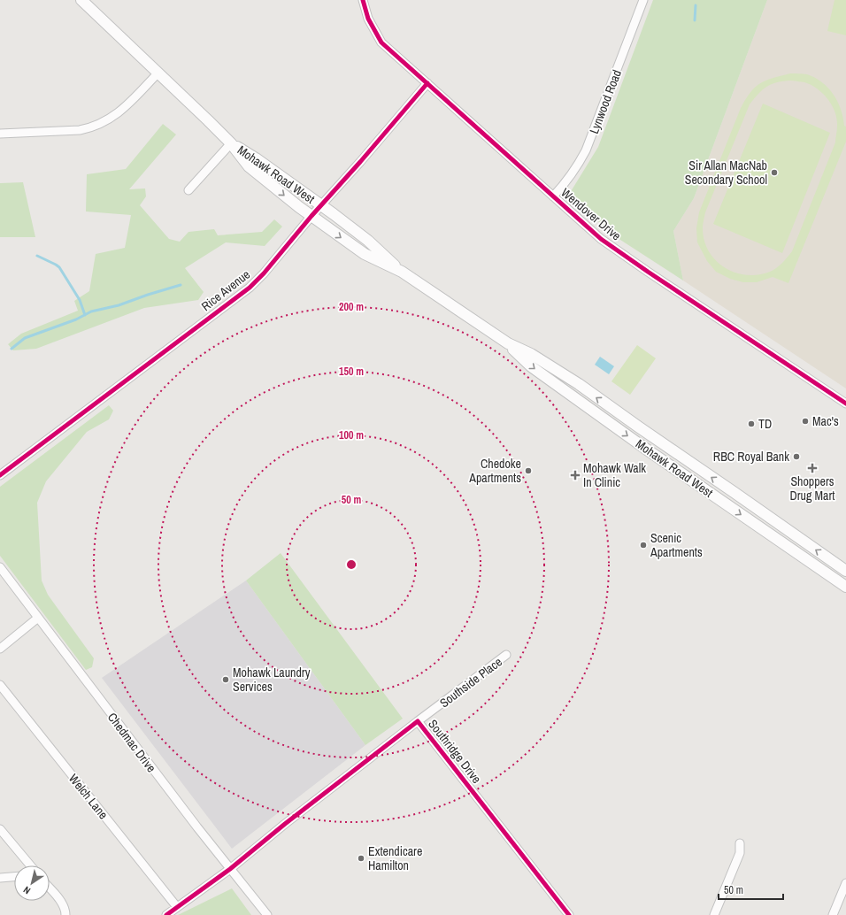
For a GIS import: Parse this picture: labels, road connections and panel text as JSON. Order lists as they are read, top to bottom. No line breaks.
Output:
{"streets":{"main road":["Mohawk Road West"],"street":["Lynwood Road","Wendover Drive","Rice Avenue","Southside Place","Chedmac Drive","Southridge Drive","Welch Lane"]},"crossings":[["Lynwood Road","Wendover Drive"],["Mohawk Road West","Rice Avenue"],["Wendover Drive","Rice Avenue"],["Southside Place","Southridge Drive"],["Chedmac Drive","Southridge Drive"],["Southridge Drive","Welch Lane"]],"places":{"other":["Sir Allan MacNab Secondary School","Mac's","TD","RBC Royal Bank","Chedoke Apartments","Scenic Apartments","Mohawk Laundry Services","Extendicare Hamilton"],"health":["Shoppers Drug Mart","Mohawk Walk In Clinic"]},"scale_bar":"50 m","north":"bottom left","rings":["200 m","150 m","100 m","50 m"]}
